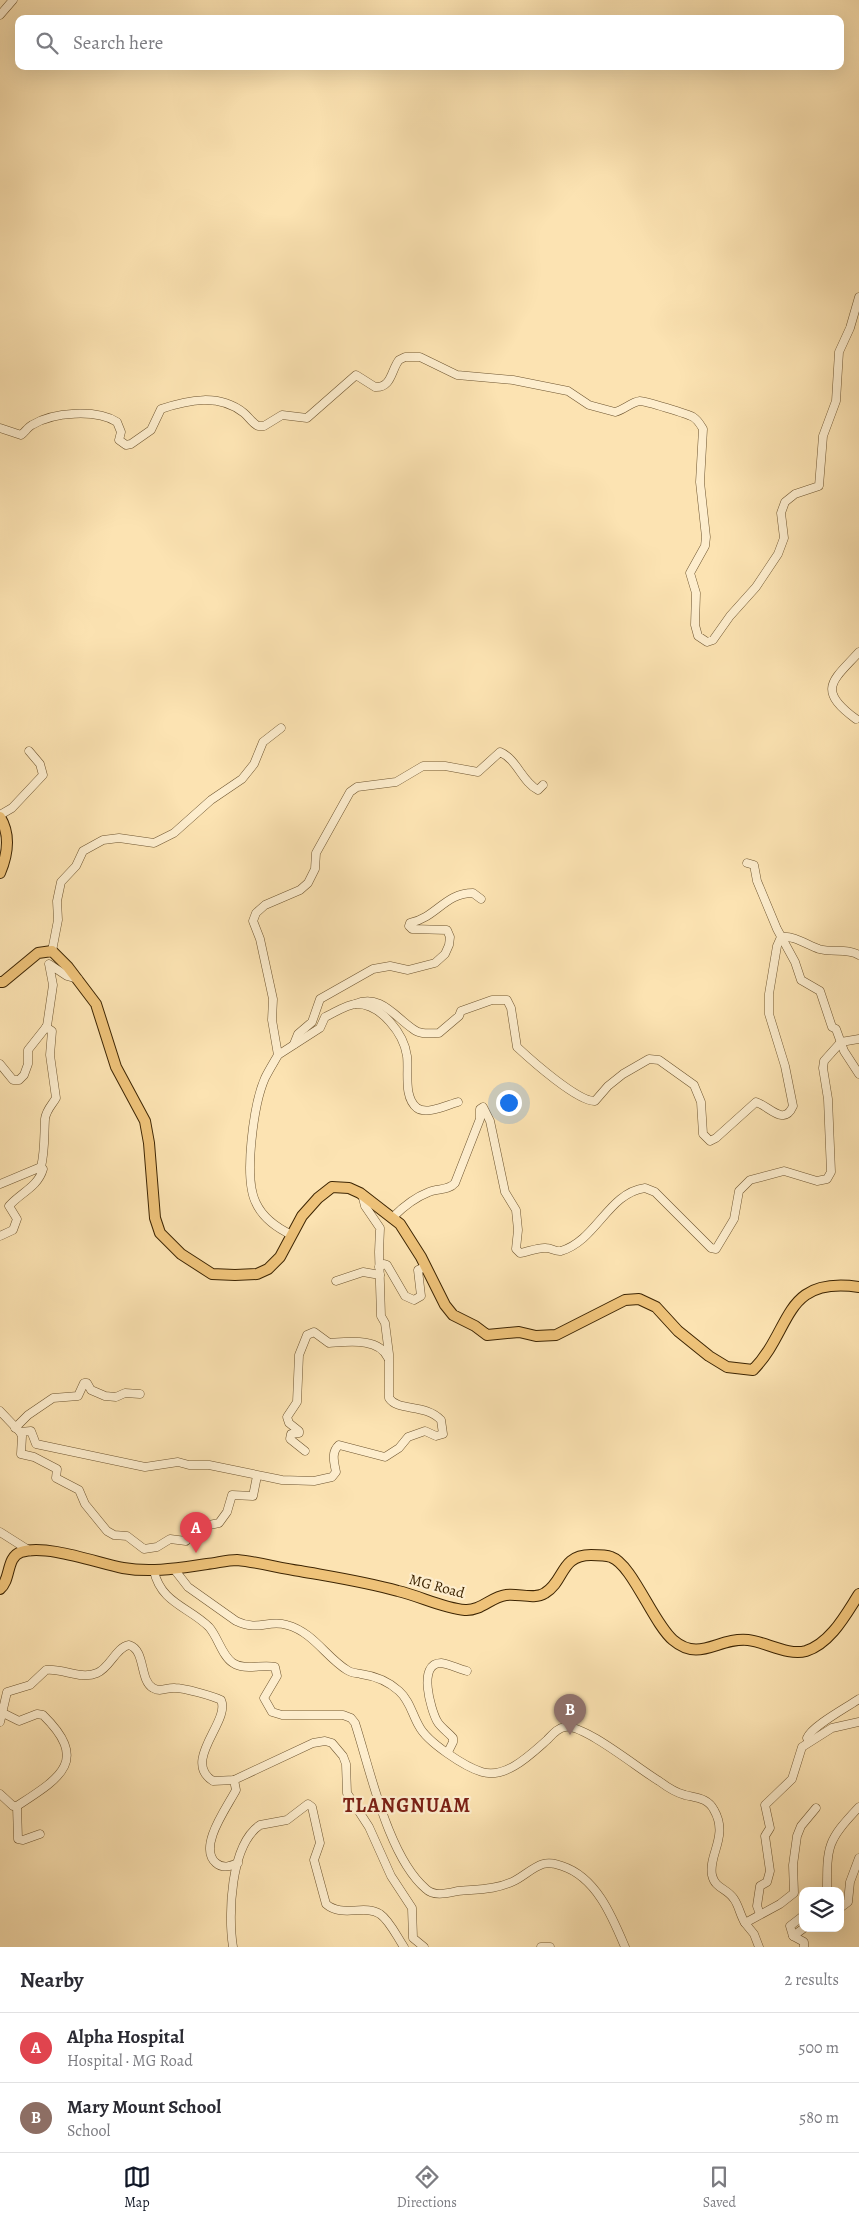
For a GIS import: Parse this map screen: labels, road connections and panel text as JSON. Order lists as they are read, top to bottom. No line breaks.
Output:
{"streets":{"main road":["MG Road"]},"districts":["TLANGNUAM"],"page":{"search":"Search here","pins":["A","B"],"heading":["Nearby","2 results"],"list":[{"mark":"A","name":"Alpha Hospital","note":"Hospital · MG Road","value":"500 m"},{"mark":"B","name":"Mary Mount School","note":"School","value":"580 m"}],"nav":["Map","Directions","Saved"]}}
